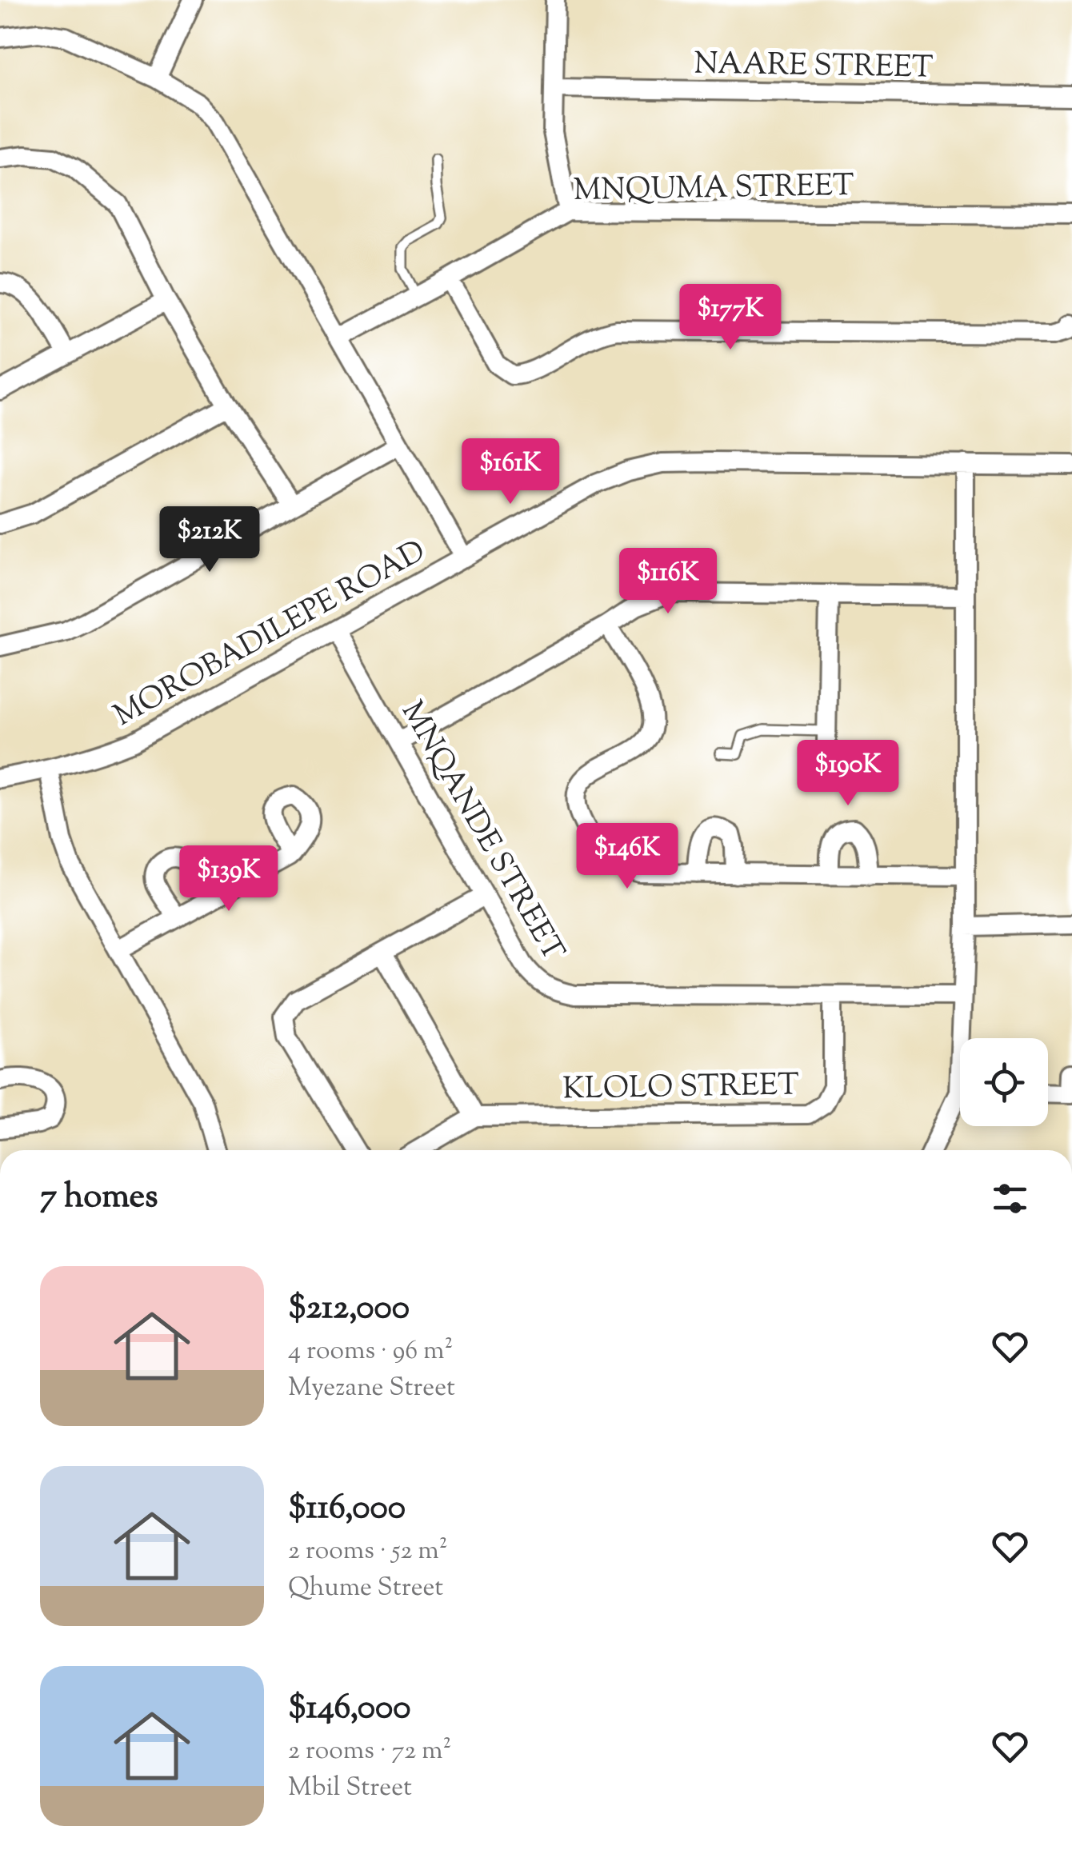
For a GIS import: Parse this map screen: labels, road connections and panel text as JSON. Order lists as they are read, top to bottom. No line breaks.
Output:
{"streets":{"street":["NAARE STREET","MNQUMA STREET","MOROBADILEPE ROAD","MNQANDE STREET","KLOLO STREET"]},"crossings":[["MOROBADILEPE ROAD","MNQANDE STREET"],["MNQANDE STREET","KLOLO STREET"]],"page":{"price":["$177K","$161K","$212K","$116K","$190K","$146K","$139K"],"heading":"7 homes","list":[{"name":"$212,000","note":"4 rooms · 96 m² · Myezane Street"},{"name":"$116,000","note":"2 rooms · 52 m² · Qhume Street"},{"name":"$146,000","note":"2 rooms · 72 m² · Mbil Street"}]}}
